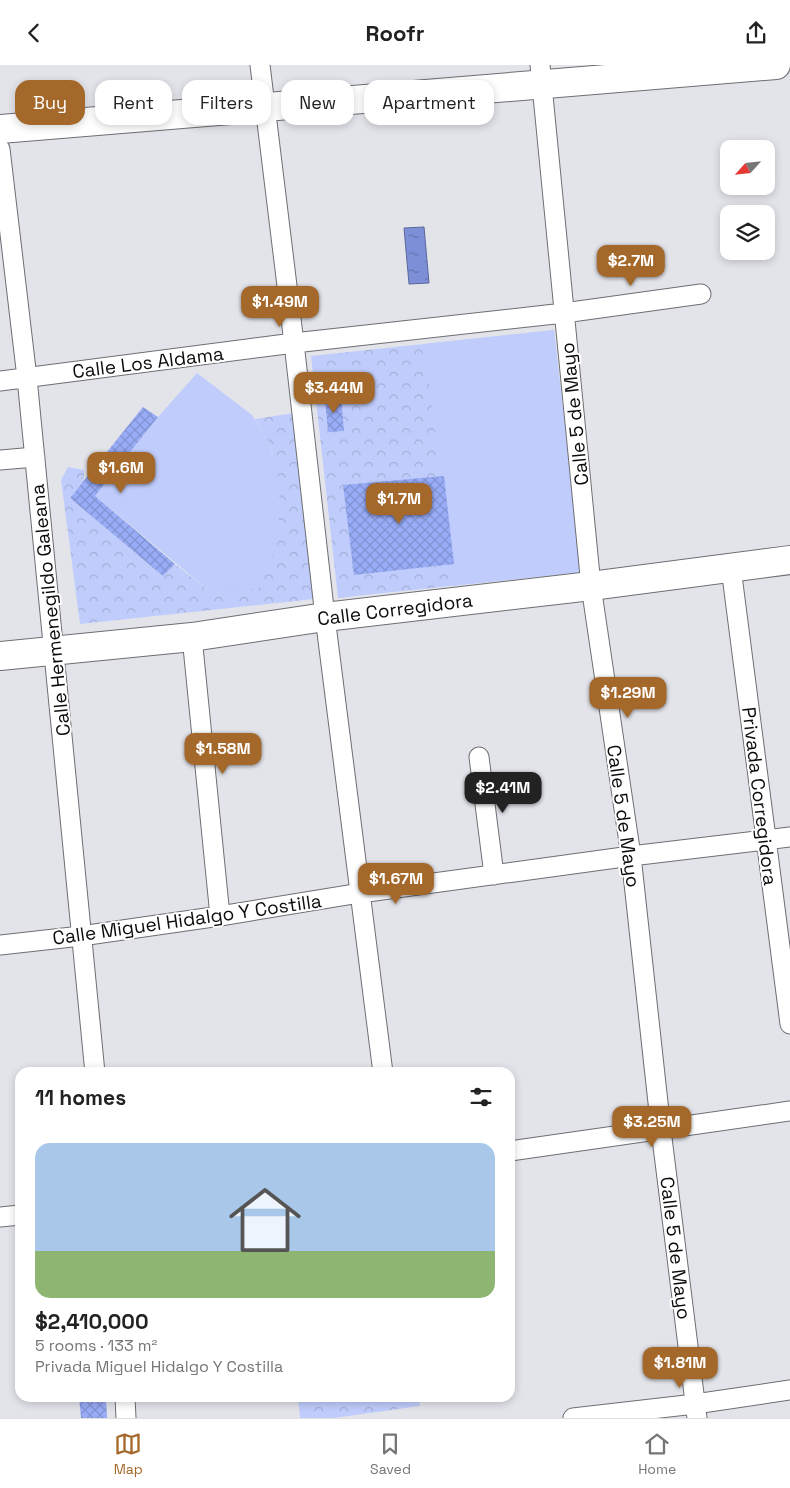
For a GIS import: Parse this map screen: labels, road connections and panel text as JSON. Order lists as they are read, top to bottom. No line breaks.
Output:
{"streets":{"street":["Calle Los Aldama","Calle 5 de Mayo","Calle Corregidora","Calle Hermenegildo Galeana","Privada Corregidora","Calle Miguel Hidalgo Y Costilla"]},"crossings":[["Calle Los Aldama","Calle 5 de Mayo"],["Calle Los Aldama","Calle Hermenegildo Galeana"],["Calle 5 de Mayo","Calle Corregidora"],["Calle 5 de Mayo","Calle Miguel Hidalgo Y Costilla"],["Calle Corregidora","Calle Hermenegildo Galeana"],["Calle Corregidora","Privada Corregidora"],["Calle Hermenegildo Galeana","Calle Miguel Hidalgo Y Costilla"],["Privada Corregidora","Calle Miguel Hidalgo Y Costilla"]],"north":"bottom left","page":{"header":"Roofr","chip":["Buy","Rent","Filters","New","Apartment"],"price":["$2.7M","$1.49M","$3.44M","$1.6M","$1.7M","$1.29M","$1.58M","$2.41M","$1.67M","$3.25M","$1.81M"],"heading":"11 homes","list":[{"name":"$2,410,000","note":"5 rooms · 133 m² · Privada Miguel Hidalgo Y Costilla"}],"tabs":["Map","Saved","Home"]}}
